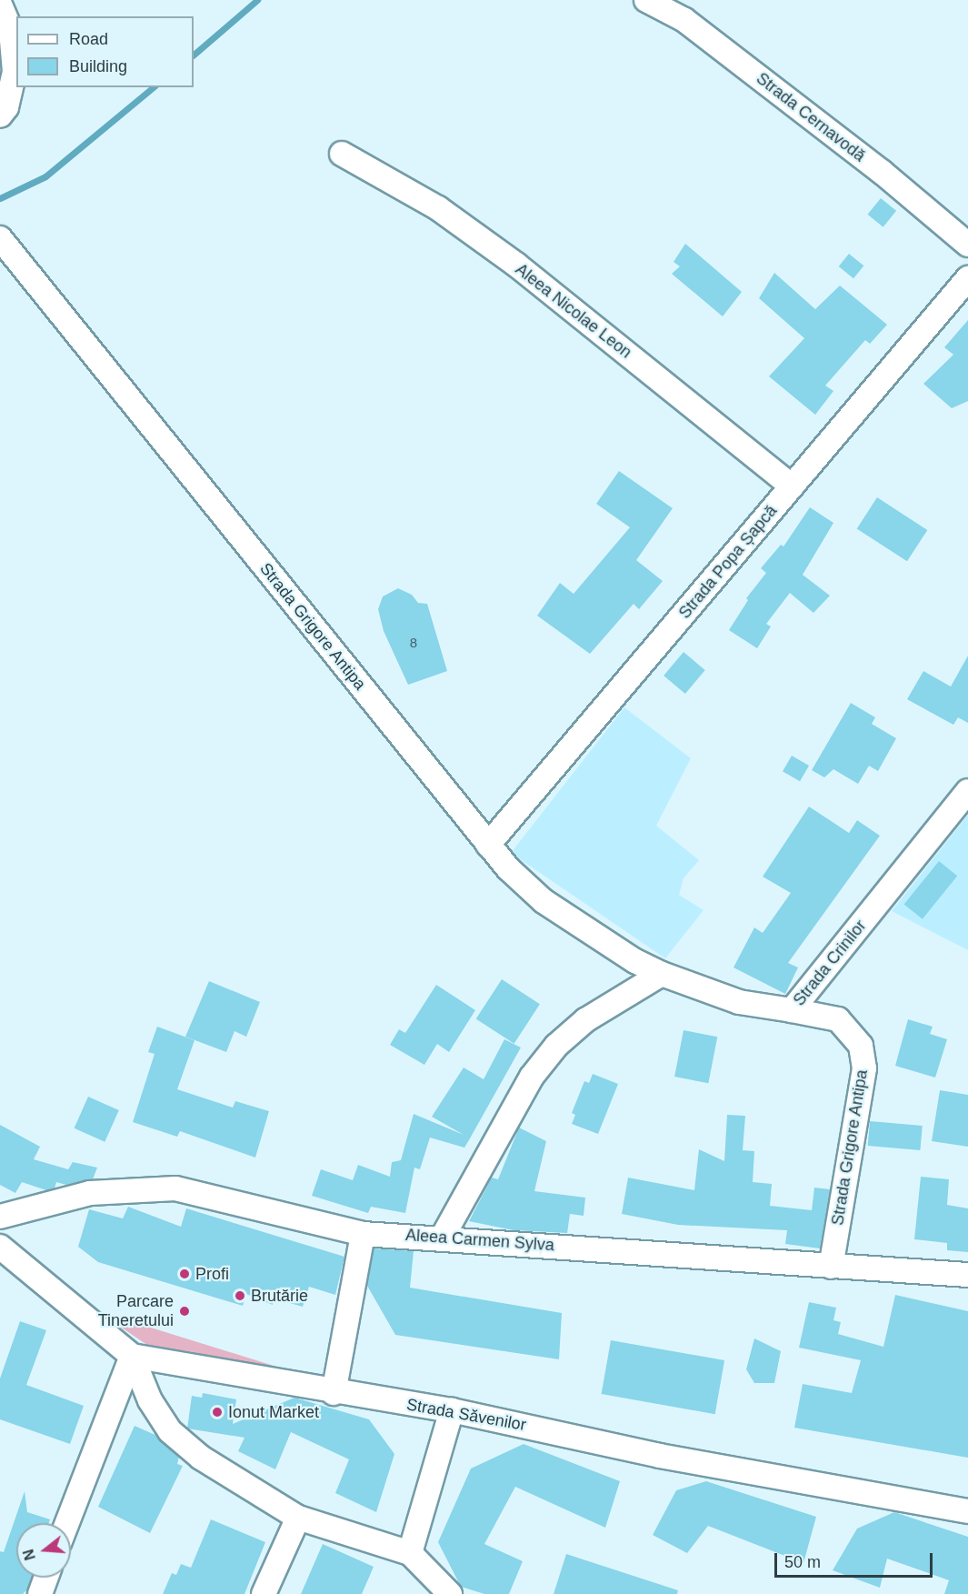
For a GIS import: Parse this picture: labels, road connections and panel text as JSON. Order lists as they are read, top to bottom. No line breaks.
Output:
{"streets":{"street":["Strada Cernavodă","Aleea Nicolae Leon","Strada Popa Șapcă","Strada Grigore Antipa","Strada Crinilor","Aleea Carmen Sylva","Strada Săvenilor"]},"crossings":[["Aleea Nicolae Leon","Strada Popa Șapcă"],["Strada Popa Șapcă","Strada Grigore Antipa"],["Strada Grigore Antipa","Strada Crinilor"],["Strada Grigore Antipa","Aleea Carmen Sylva"]],"places":["Profi","Brutărie","Parcare Tineretului","Ionut Market"],"house_numbers":["8"],"legend":["Road","Building"],"scale_bar":"50 m","north":"left"}
